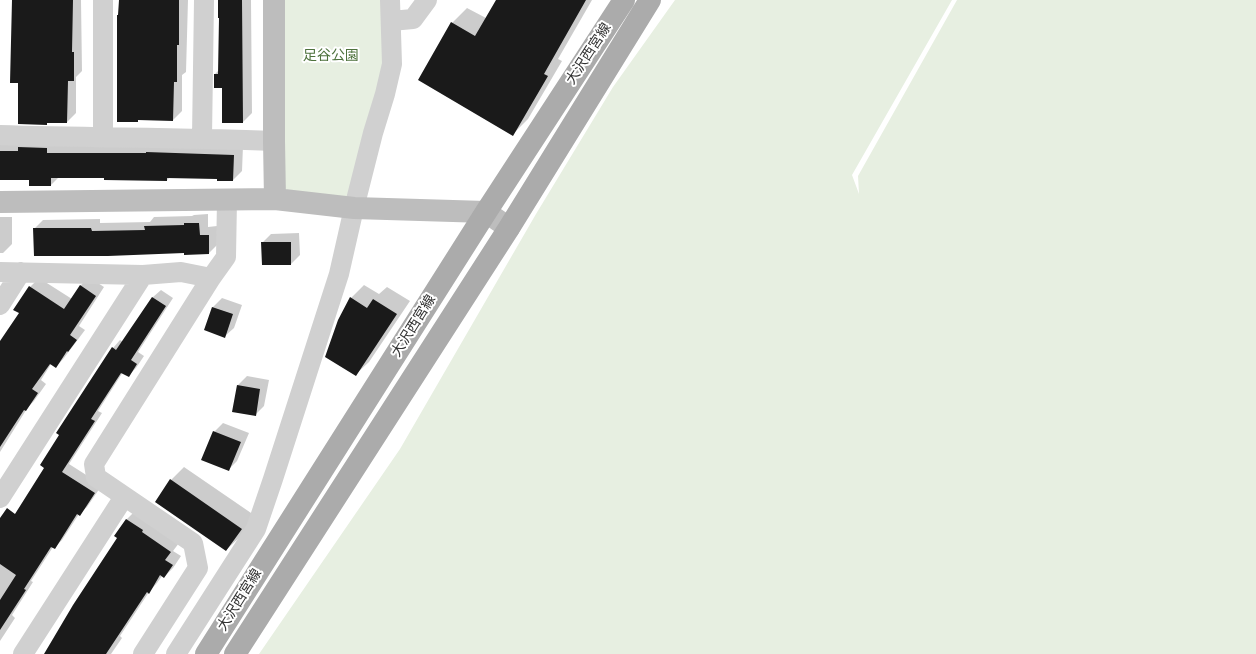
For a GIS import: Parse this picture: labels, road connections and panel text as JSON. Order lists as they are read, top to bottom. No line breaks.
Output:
{"streets":{"main road":["大沢西宮線"]},"parks":["足谷公園"]}
